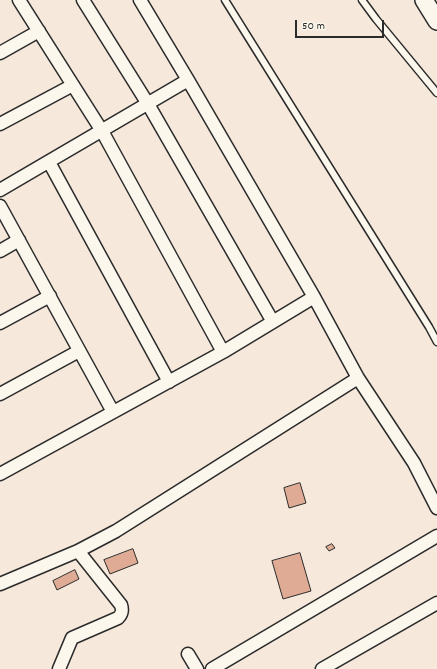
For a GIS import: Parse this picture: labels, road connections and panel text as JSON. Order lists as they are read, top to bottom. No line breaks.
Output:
{"scale_bar":"50 m"}
